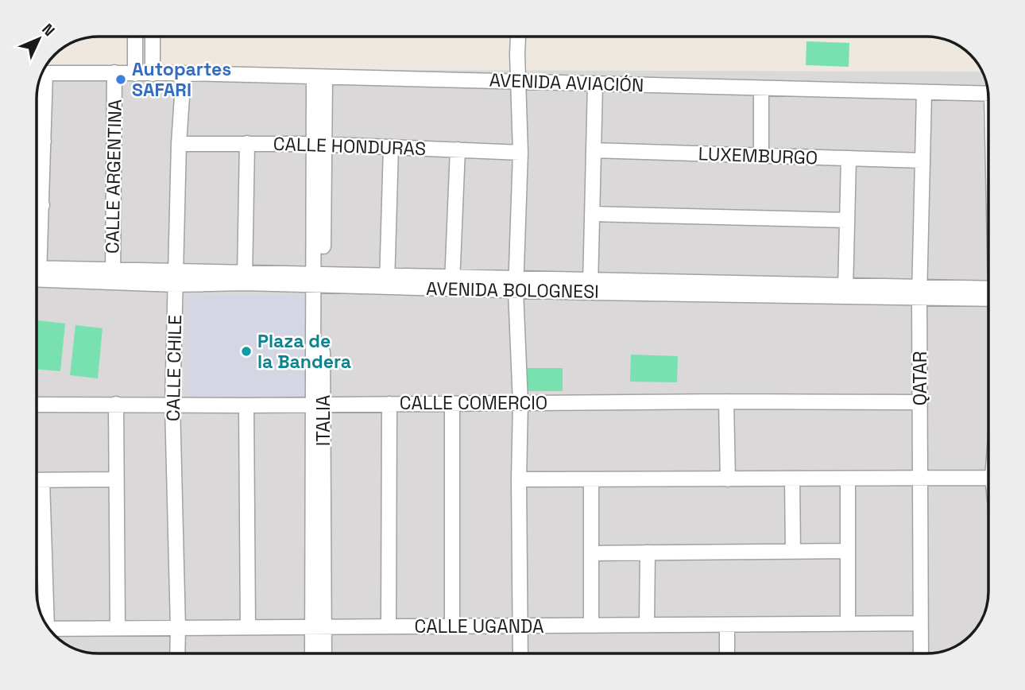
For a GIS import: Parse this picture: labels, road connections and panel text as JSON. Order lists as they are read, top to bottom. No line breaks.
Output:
{"streets":{"street":["AVENIDA AVIACIÓN","CALLE HONDURAS","LUXEMBURGO","CALLE ARGENTINA","AVENIDA BOLOGNESI","CALLE CHILE","QATAR","CALLE COMERCIO","ITALIA","CALLE UGANDA"]},"crossings":[["AVENIDA AVIACIÓN","CALLE ARGENTINA"],["AVENIDA AVIACIÓN","CALLE CHILE"],["AVENIDA AVIACIÓN","QATAR"],["AVENIDA AVIACIÓN","ITALIA"],["CALLE HONDURAS","CALLE CHILE"],["CALLE HONDURAS","ITALIA"],["LUXEMBURGO","QATAR"],["CALLE ARGENTINA","AVENIDA BOLOGNESI"],["AVENIDA BOLOGNESI","CALLE CHILE"],["AVENIDA BOLOGNESI","QATAR"],["AVENIDA BOLOGNESI","ITALIA"],["CALLE CHILE","CALLE COMERCIO"],["CALLE CHILE","CALLE UGANDA"],["QATAR","CALLE COMERCIO"],["QATAR","CALLE UGANDA"],["CALLE COMERCIO","ITALIA"],["ITALIA","CALLE UGANDA"]],"places":["Autopartes SAFARI","Plaza de la Bandera"],"north":"top right"}
